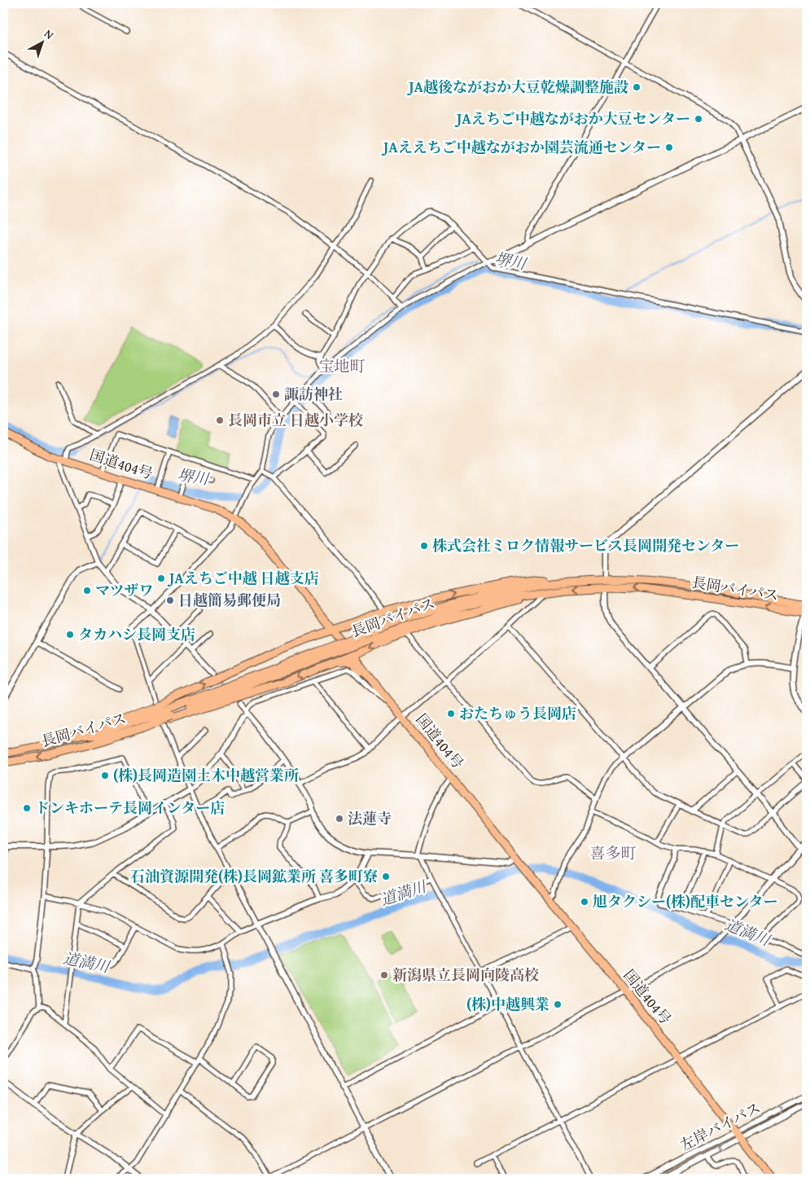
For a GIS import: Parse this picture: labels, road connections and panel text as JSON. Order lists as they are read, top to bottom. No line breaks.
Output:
{"streets":{"highway":["国道404号","長岡バイパス"],"street":["左岸バイパス"]},"crossings":[["国道404号","左岸バイパス"]],"districts":["宝地町","喜多町"],"water":["堺川","道満川"],"places":["JA越後ながおか大豆乾燥調整施設","JAえちご中越ながおか大豆センター","JAええちご中越ながおか園芸流通センター","諏訪神社","長岡市立 日越小学校","株式会社ミロク情報サービス長岡開発センター","JAえちご中越 日越支店","マツザワ","日越簡易郵便局","タカハシ長岡支店","おたちゅう長岡店","(株)長岡造園土木中越営業所","ドンキホーテ長岡インター店","法蓮寺","石油資源開発(株)長岡鉱業所 喜多町寮","旭タクシー(株)配車センター","新潟県立長岡向陵高校","(株)中越興業"],"north":"top right"}
